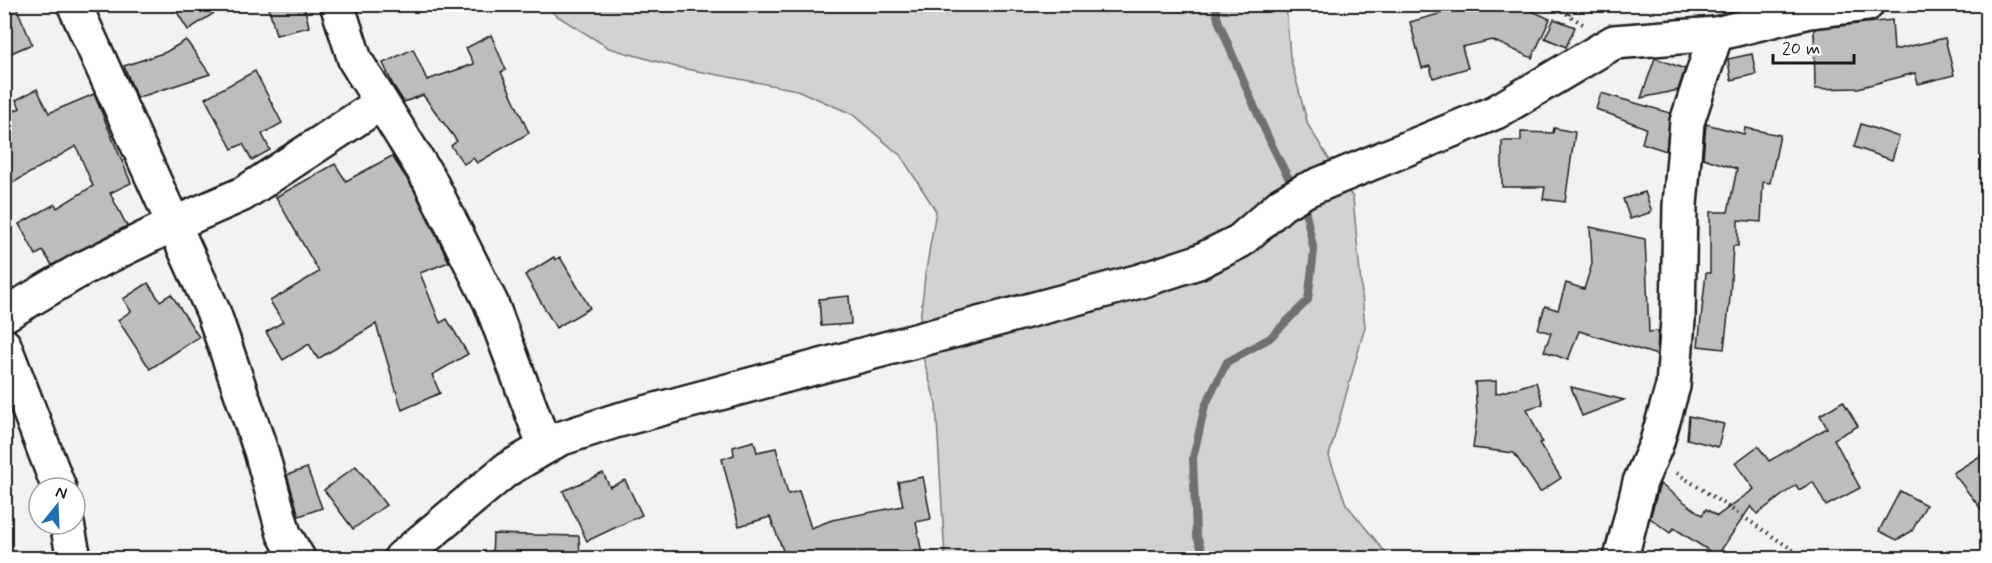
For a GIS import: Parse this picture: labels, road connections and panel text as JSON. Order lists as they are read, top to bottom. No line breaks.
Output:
{"scale_bar":"20 m","north":"top"}
